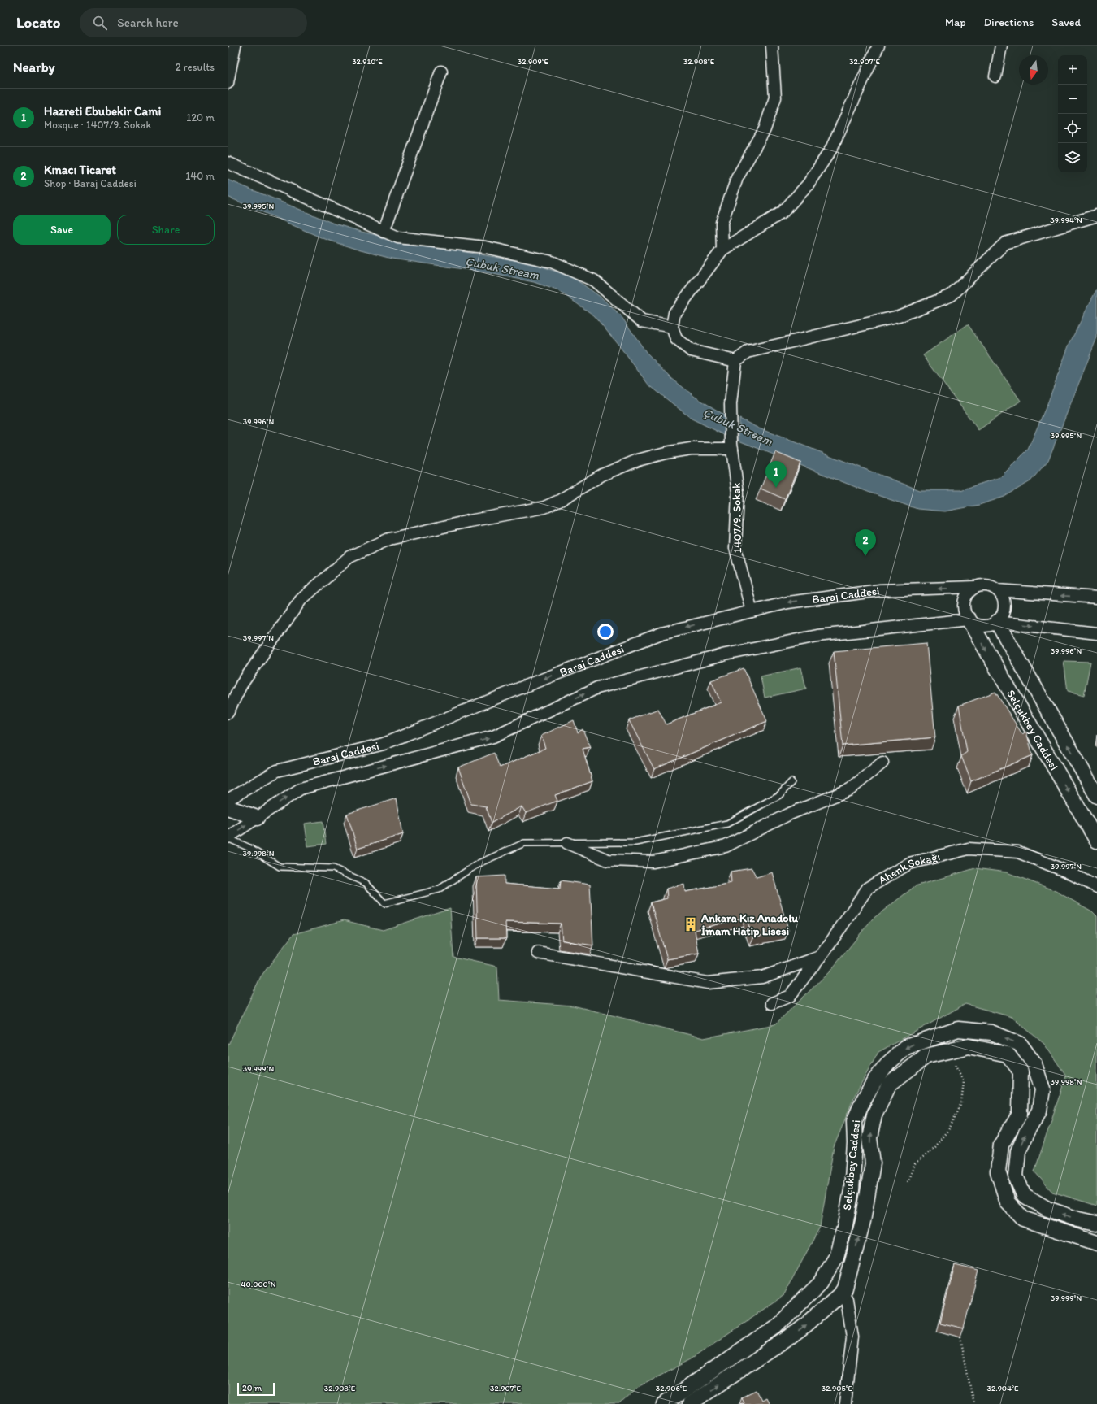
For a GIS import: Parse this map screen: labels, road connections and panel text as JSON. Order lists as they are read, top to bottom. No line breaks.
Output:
{"streets":{"street":["1407/9. Sokak","Baraj Caddesi","Selçukbey Caddesi","Ahenk Sokağı"]},"crossings":[["1407/9. Sokak","Baraj Caddesi"],["Baraj Caddesi","Selçukbey Caddesi"]],"water":["Çubuk Stream"],"places":{"building":["Ankara Kız Anadolu İmam Hatip Lisesi"]},"scale_bar":"20 m","north":"bottom","page":{"header":"Locato","search":"Search here","nav":["Map","Directions","Saved"],"heading":["Nearby","2 results"],"map_buttons":["+","−"],"list":[{"mark":"1","name":"Hazreti Ebubekir Cami","note":"Mosque · 1407/9. Sokak","value":"120 m"},{"mark":"2","name":"Kınacı Ticaret","note":"Shop · Baraj Caddesi","value":"140 m"}],"buttons":["Save","Share"],"pins":["1","2"],"scale":"20 m"},"coordinates":["32.910°E","32.909°E","32.908°E","32.907°E","39.995°N","39.994°N","39.996°N","39.997°N","39.998°N","39.999°N","40.000°N","32.906°E","32.905°E","32.904°E"]}
